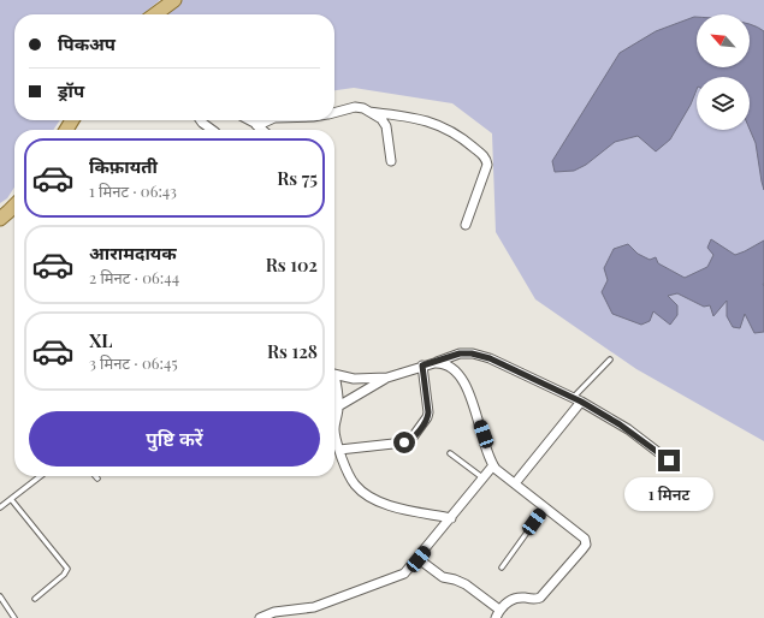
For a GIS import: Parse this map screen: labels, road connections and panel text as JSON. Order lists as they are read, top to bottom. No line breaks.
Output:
{"north":"top left","page":{"banner":["पिकअप","ड्रॉप"],"list":[{"name":"किफ़ायती","note":"1 मिनट · 06:43","value":"Rs 75"},{"name":"आरामदायक","note":"2 मिनट · 06:44","value":"Rs 102"},{"name":"XL","note":"3 मिनट · 06:45","value":"Rs 128"}],"buttons":"पुष्टि करें","bubble":"1 मिनट"}}
